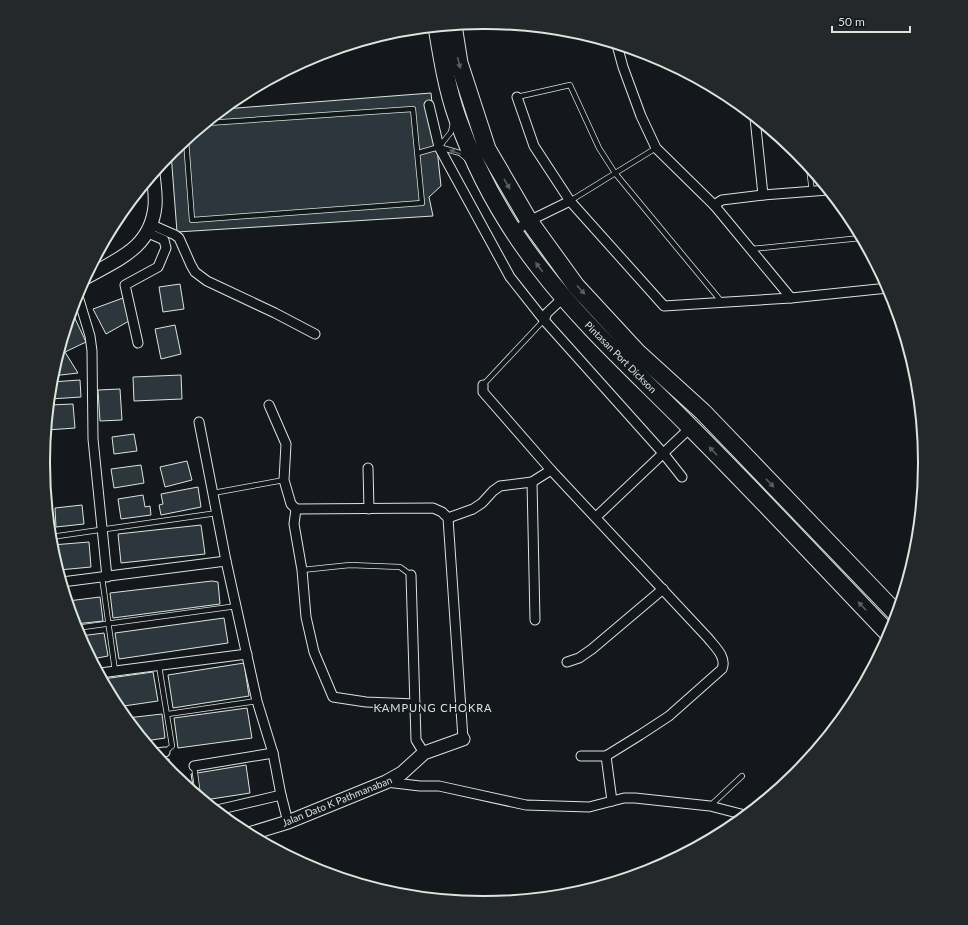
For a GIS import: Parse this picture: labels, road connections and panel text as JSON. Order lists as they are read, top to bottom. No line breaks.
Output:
{"streets":{"highway":["Pintasan Port Dickson"],"street":["Jalan Dato K Pathmanaban"]},"districts":["KAMPUNG CHOKRA"],"scale_bar":"50 m"}
